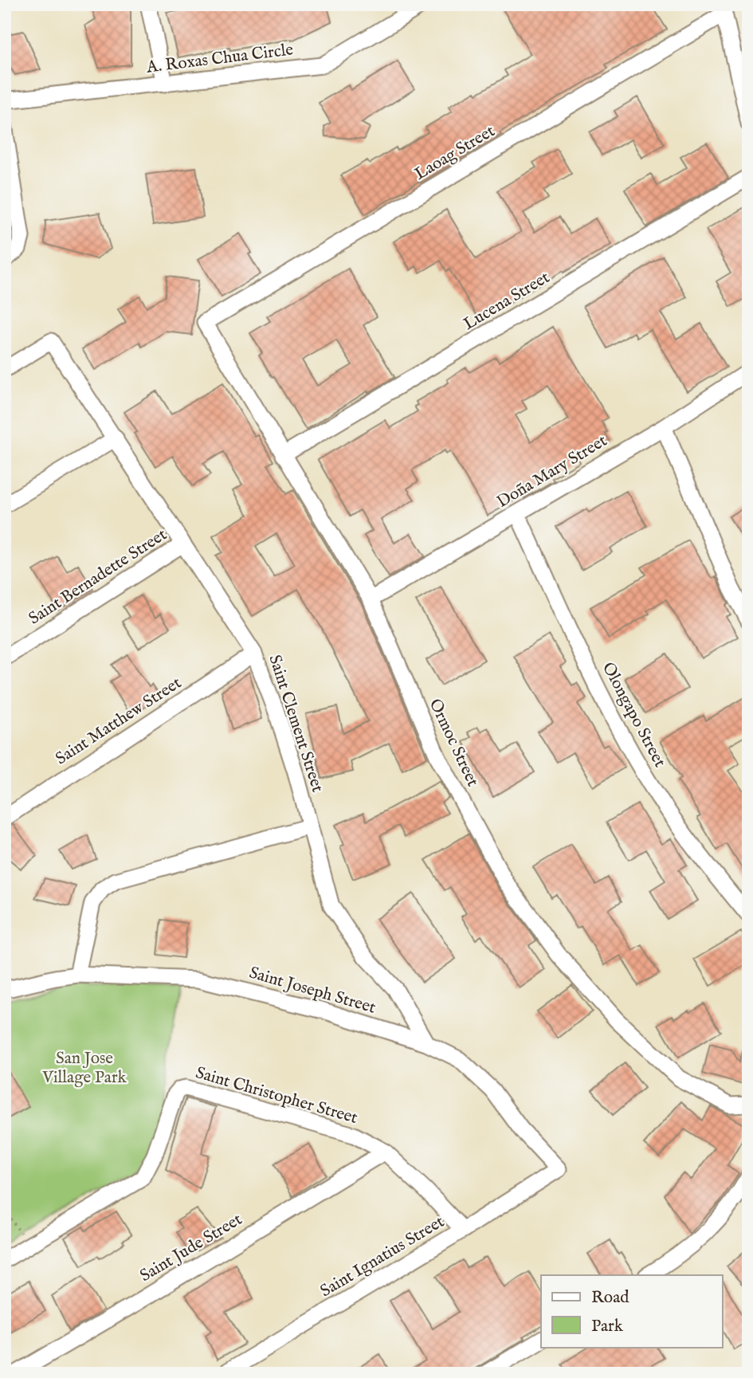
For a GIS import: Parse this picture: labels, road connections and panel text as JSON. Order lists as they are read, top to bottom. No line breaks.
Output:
{"streets":{"street":["A. Roxas Chua Circle","Laoag Street","Lucena Street","Doña Mary Street","Saint Bernadette Street","Olongapo Street","Saint Matthew Street","Saint Clement Street","Ormoc Street","Saint Joseph Street","Saint Christopher Street","Saint Jude Street","Saint Ignatius Street"]},"crossings":[["Laoag Street","Ormoc Street"],["Lucena Street","Ormoc Street"],["Doña Mary Street","Olongapo Street"],["Doña Mary Street","Ormoc Street"],["Saint Bernadette Street","Saint Clement Street"],["Saint Matthew Street","Saint Clement Street"],["Saint Clement Street","Saint Joseph Street"],["Saint Joseph Street","Saint Ignatius Street"],["Saint Christopher Street","Saint Jude Street"],["Saint Christopher Street","Saint Ignatius Street"]],"parks":["San Jose Village Park"],"legend":["Road","Park"]}
